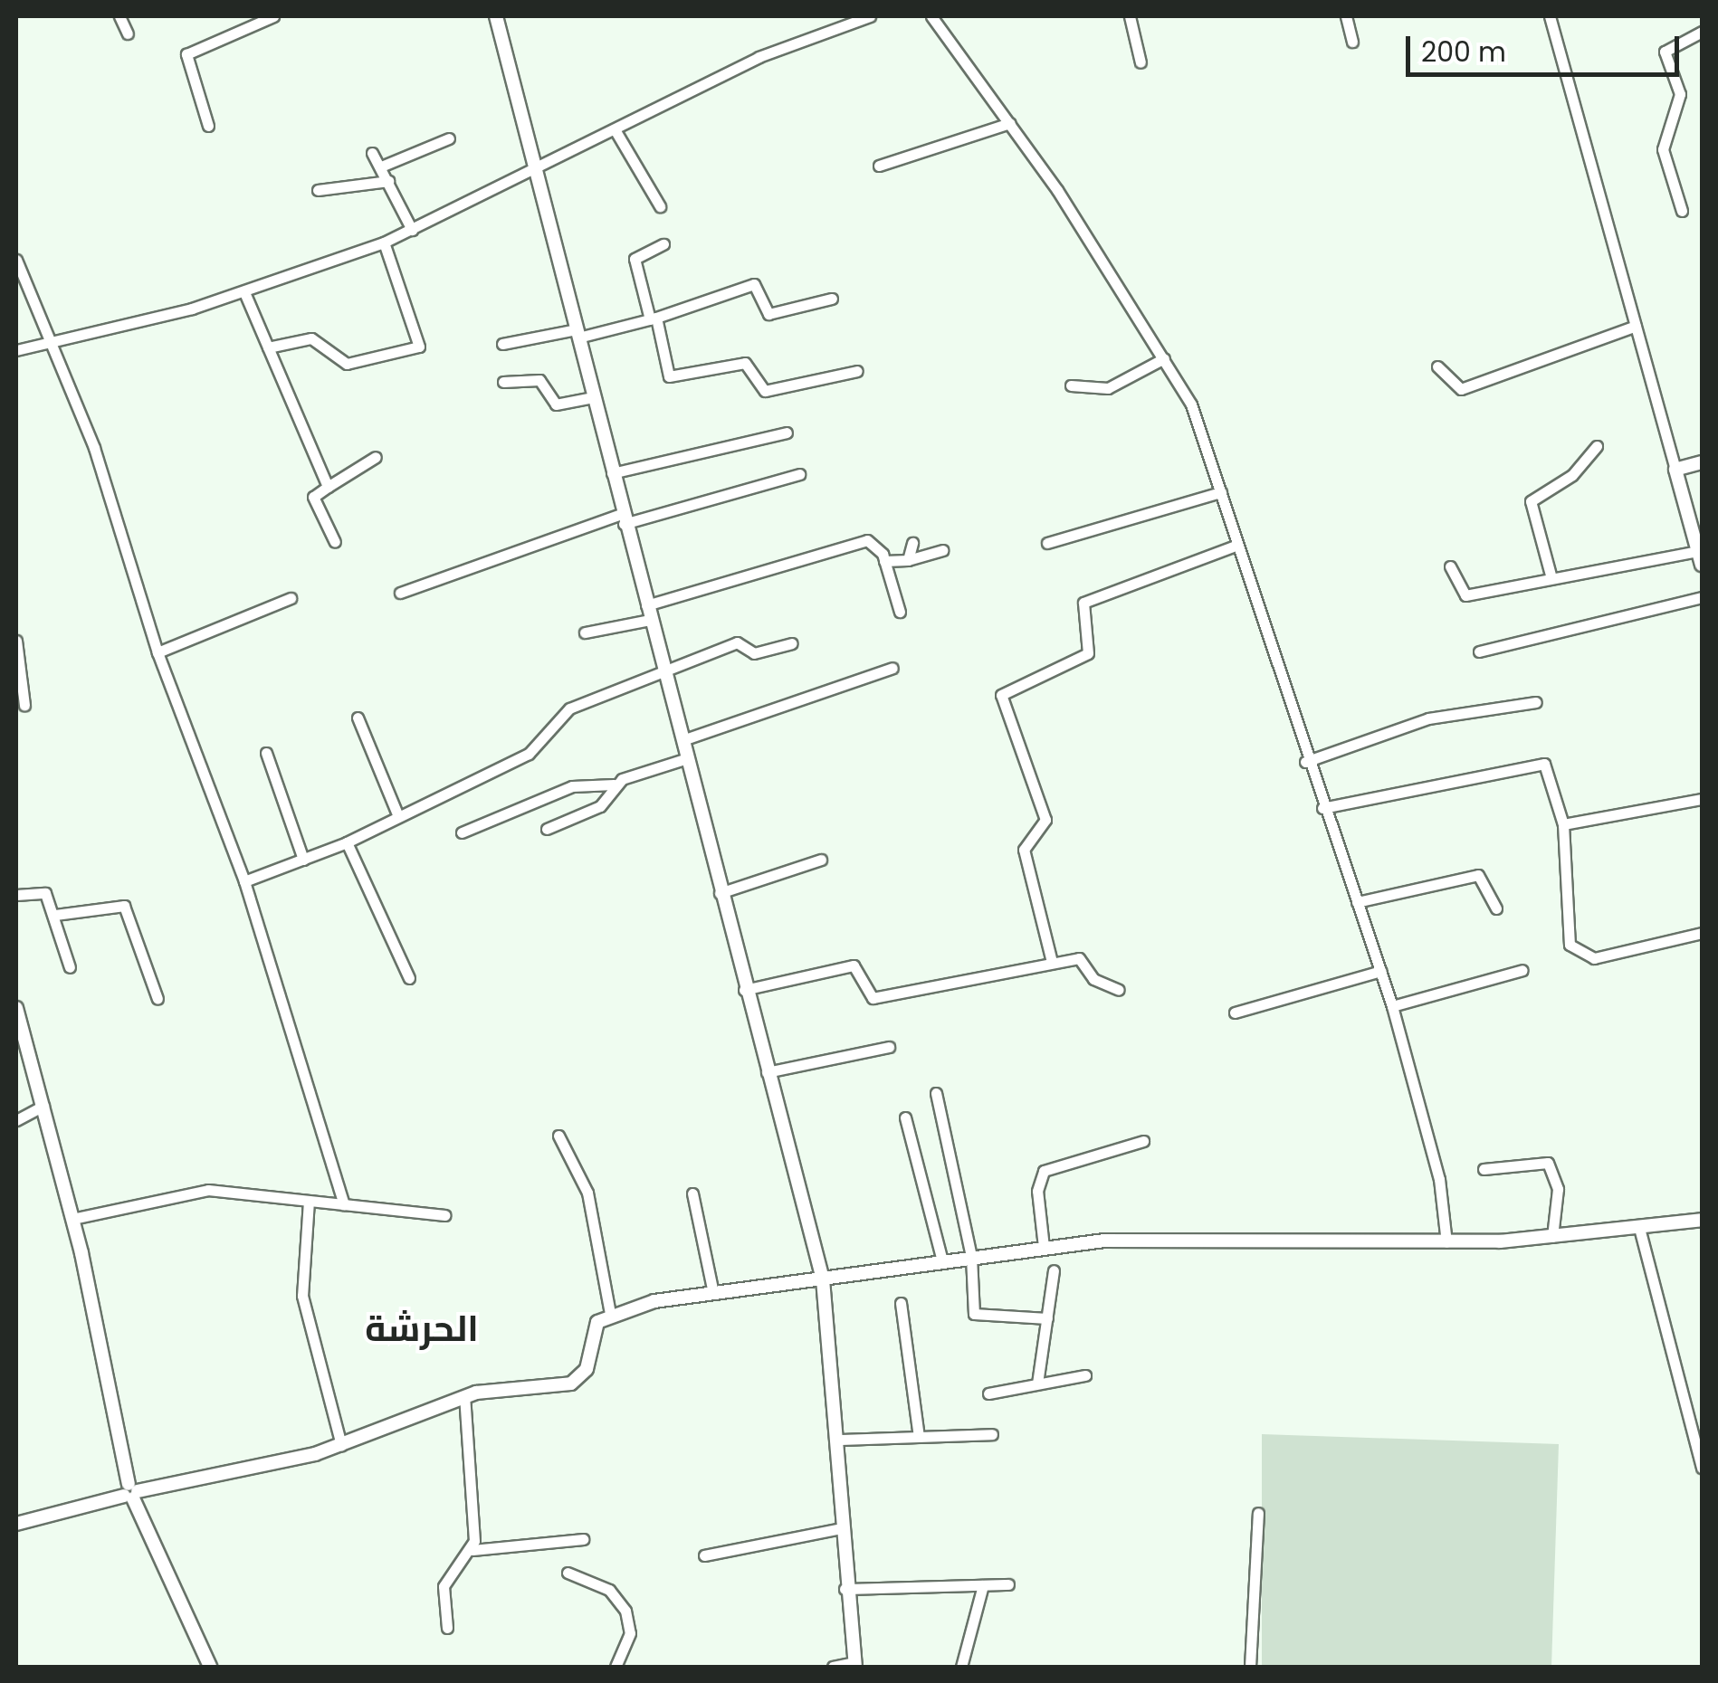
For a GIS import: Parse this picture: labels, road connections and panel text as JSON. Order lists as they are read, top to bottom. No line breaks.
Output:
{"districts":["الحرشة"],"scale_bar":"200 m"}
